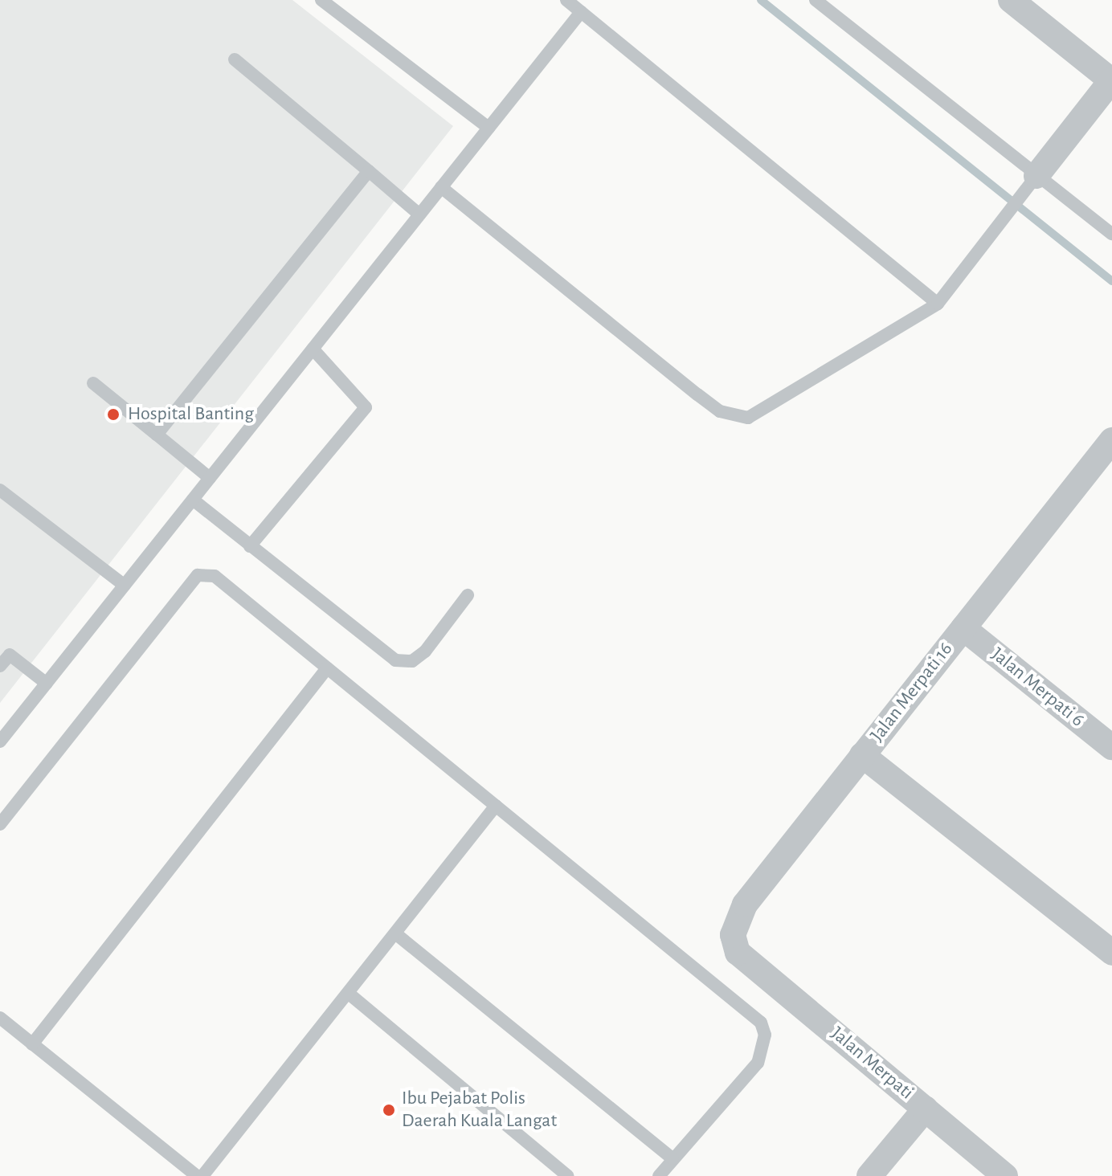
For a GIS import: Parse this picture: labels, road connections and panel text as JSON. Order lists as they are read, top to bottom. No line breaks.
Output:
{"streets":{"street":["Jalan Merpati 6","Jalan Merpati 16","Jalan Merpati"]},"crossings":[["Jalan Merpati 6","Jalan Merpati 16"],["Jalan Merpati 16","Jalan Merpati"]],"places":["Hospital Banting","Ibu Pejabat Polis Daerah Kuala Langat"]}
